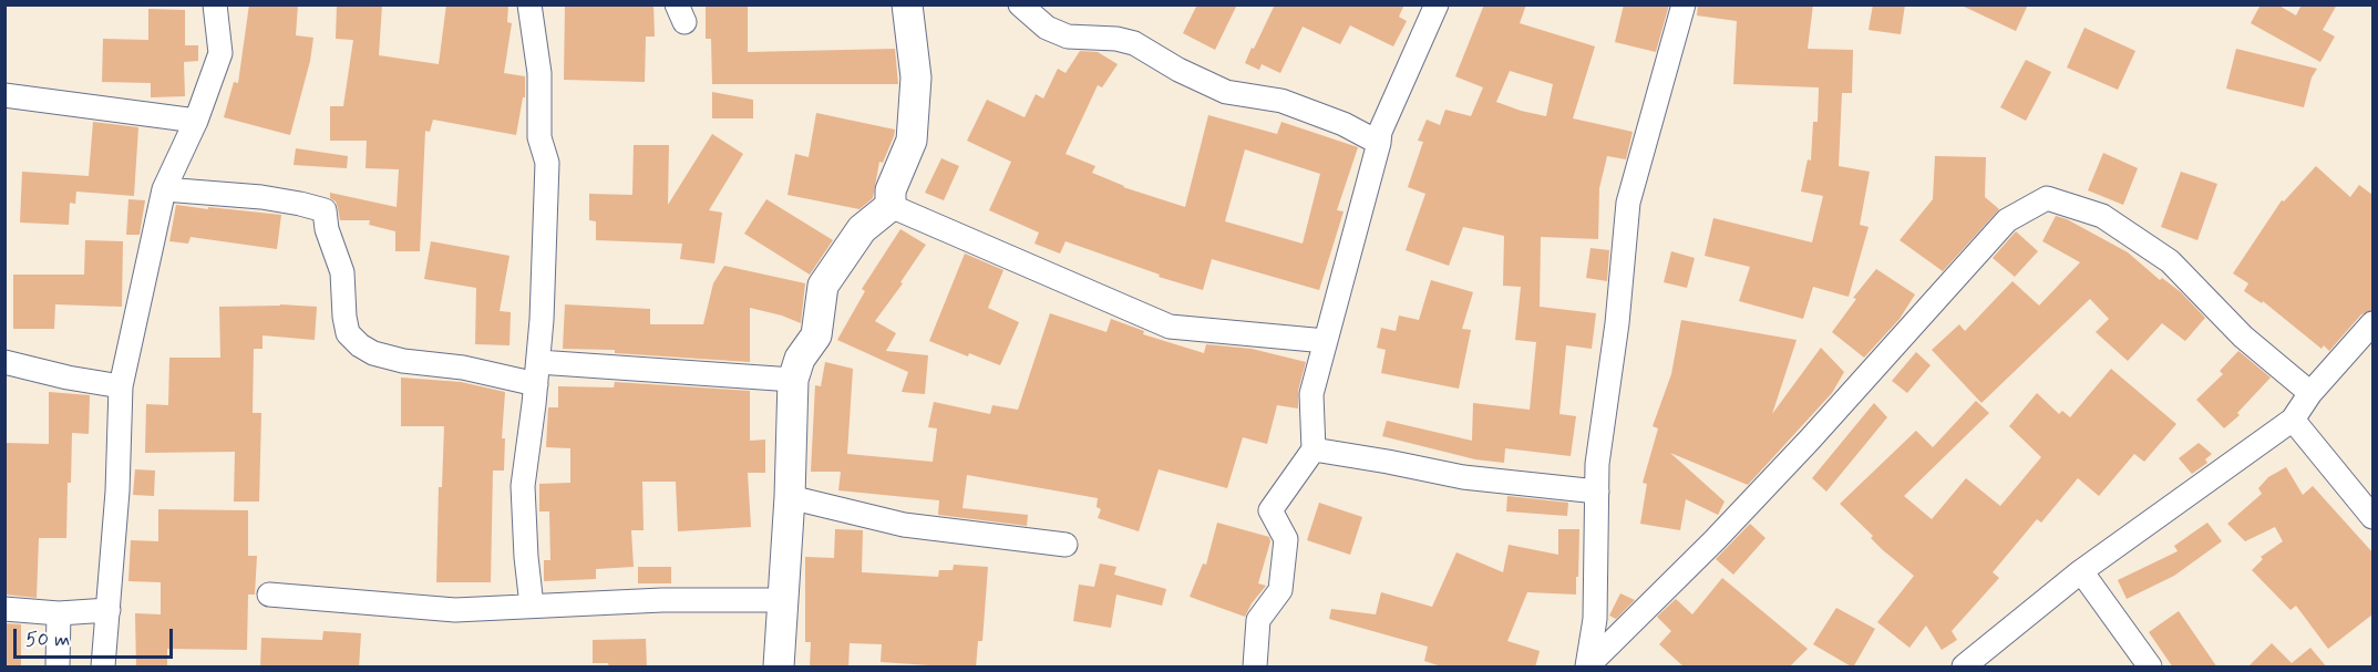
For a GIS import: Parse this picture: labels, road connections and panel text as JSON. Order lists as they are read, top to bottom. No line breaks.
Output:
{"scale_bar":"50 m"}
